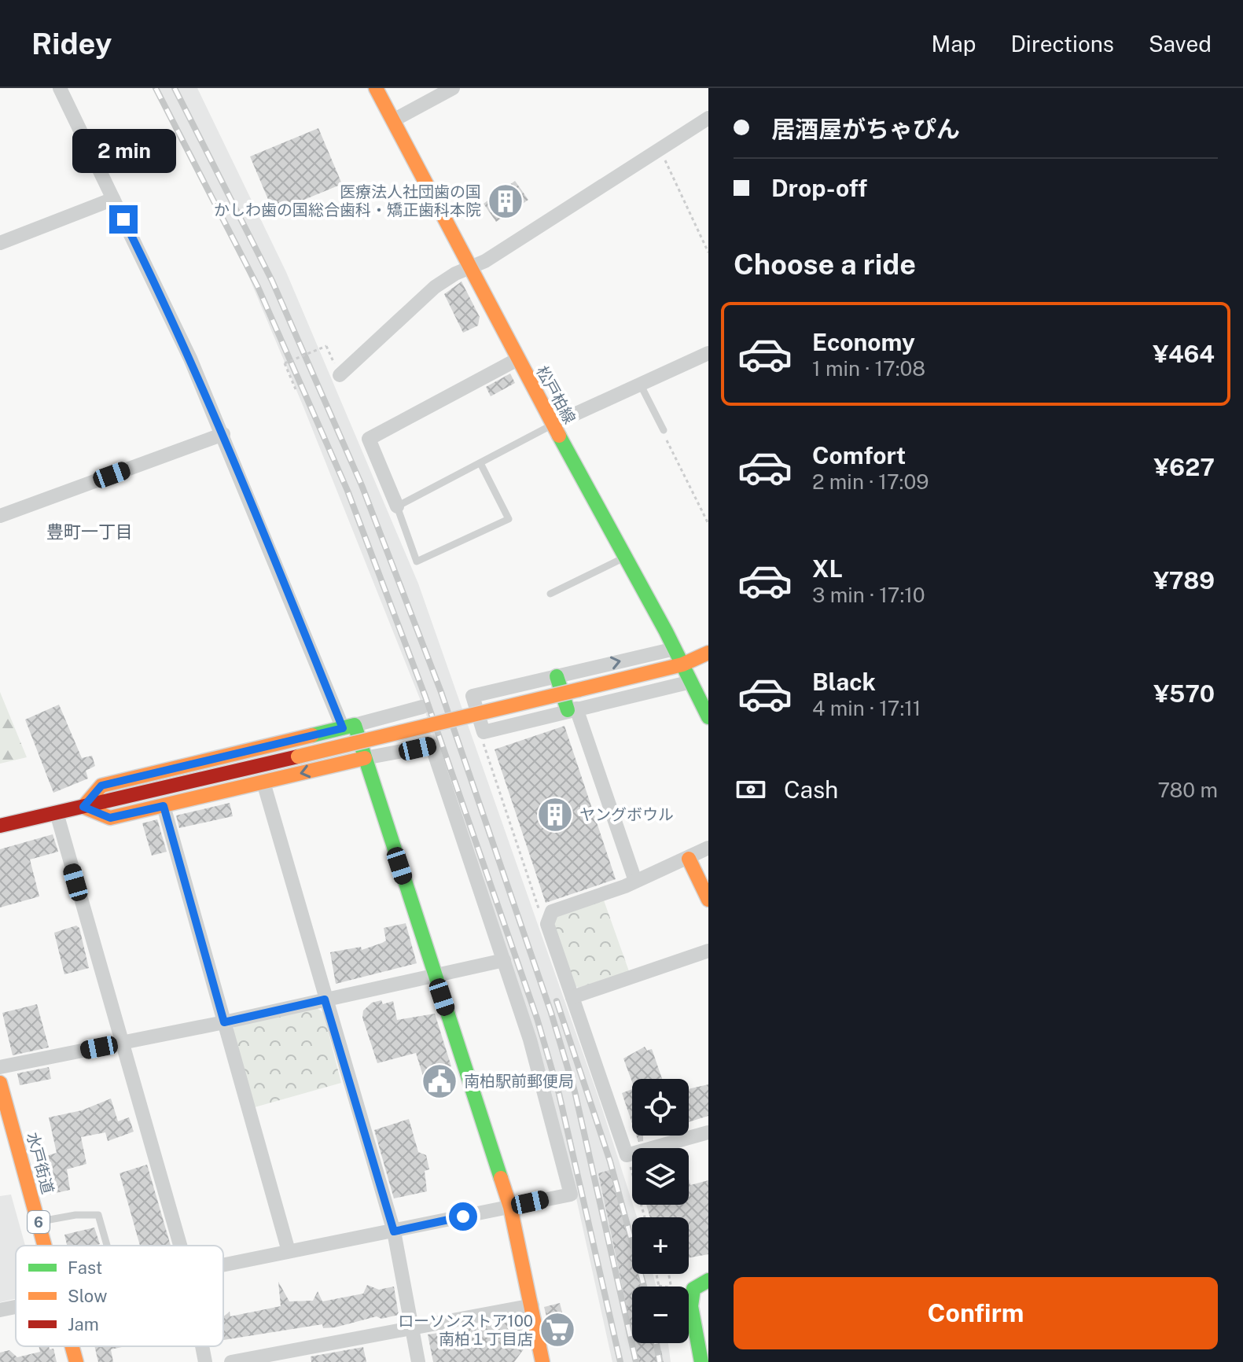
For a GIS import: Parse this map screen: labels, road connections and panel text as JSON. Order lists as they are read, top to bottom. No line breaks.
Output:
{"streets":{"main road":["松戸柏線","水戸街道","6"]},"districts":["豊町一丁目"],"places":{"building":["医療法人社団歯の国 かしわ歯の国総合歯科・矯正歯科本院","ヤングボウル"],"public building":["南柏駅前郵便局"],"supermarket":["ローソンストア100 南柏１丁目店"]},"legend":["Fast","Slow","Jam"],"page":{"header":"Ridey","nav":["Map","Directions","Saved"],"banner":["居酒屋がちゃぴん","Drop-off"],"bubble":"2 min","heading":"Choose a ride","list":[{"name":"Economy","note":"1 min · 17:08","value":"¥464"},{"name":"Comfort","note":"2 min · 17:09","value":"¥627"},{"name":"XL","note":"3 min · 17:10","value":"¥789"},{"name":"Black","note":"4 min · 17:11","value":"¥570"}],"pay":["Cash","780 m"],"map_buttons":["+","−"],"buttons":"Confirm"}}
